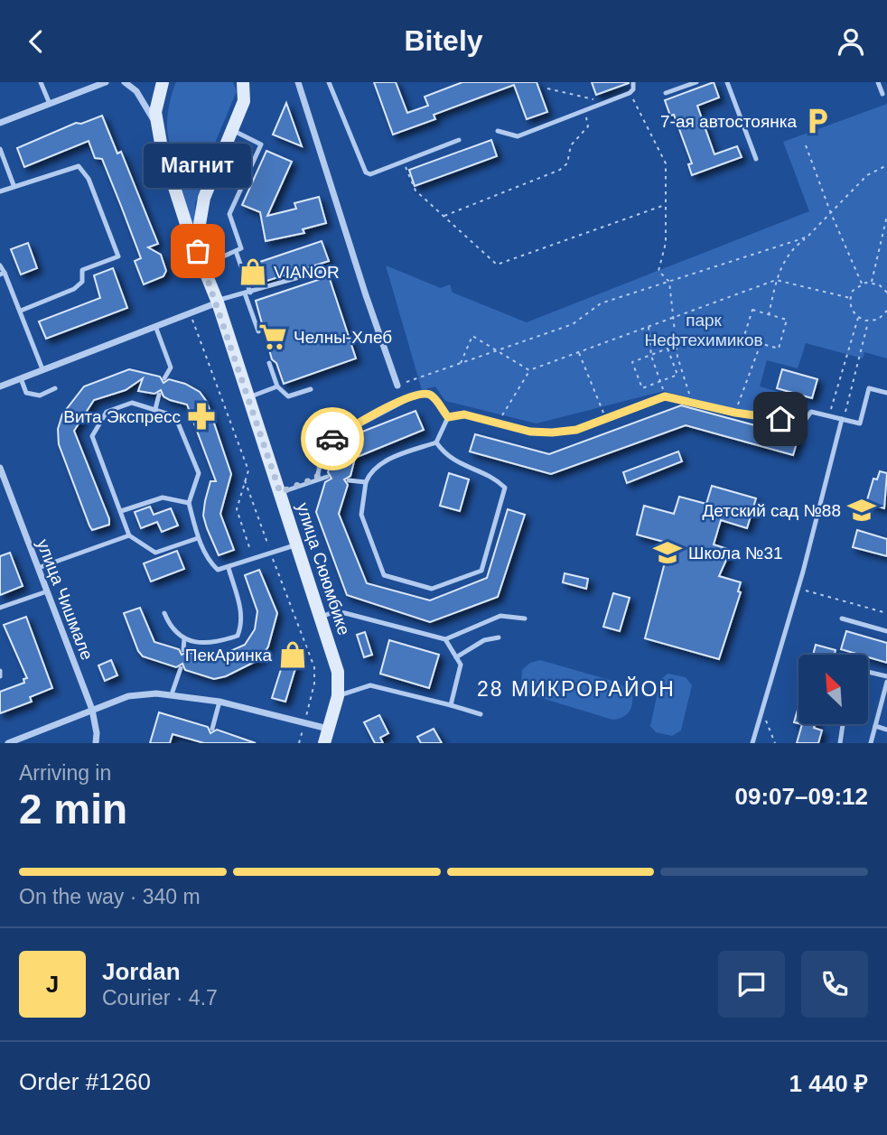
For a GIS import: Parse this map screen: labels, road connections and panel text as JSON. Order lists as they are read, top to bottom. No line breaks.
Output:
{"streets":{"street":["улица Сююмбике","улица Чишмале"]},"districts":["28 МИКРОРАЙОН"],"parks":["парк Нефтехимиков"],"places":{"parking":["7-ая автостоянка"],"other":["Магнит"],"shop":["VIANOR","ПекАринка"],"supermarket":["Челны-Хлеб"],"pharmacy":["Вита Экспресс"],"school or university":["Детский сад №88","Школа №31"]},"north":"top left","page":{"header":"Bitely","bubble":"Магнит","heading":["2 min","Arriving in","09:07–09:12"],"panel":["Jordan","Courier · 4.7","Order #1260","1 440 ₽"],"bar":"On the way · 340 m","round":"J"}}
